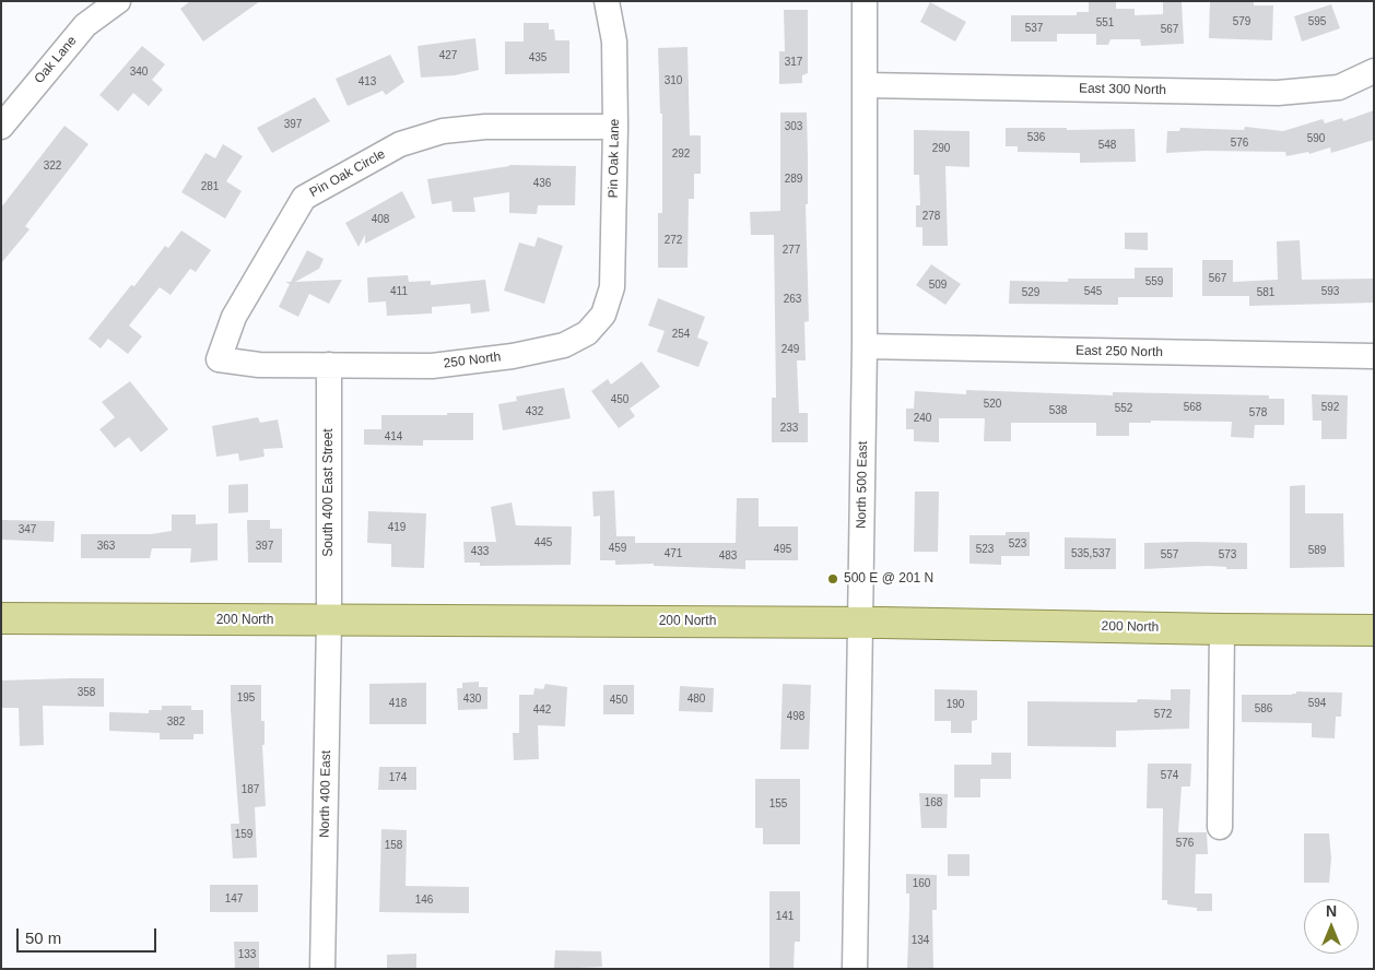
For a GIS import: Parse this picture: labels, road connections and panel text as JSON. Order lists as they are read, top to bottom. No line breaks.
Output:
{"streets":{"main road":["200 North"],"street":["Oak Lane","East 300 North","Pin Oak Lane","Pin Oak Circle","East 250 North","250 North","North 500 East","South 400 East Street","North 400 East"]},"crossings":[["East 300 North","North 500 East"],["Pin Oak Lane","Pin Oak Circle"],["Pin Oak Lane","250 North"],["Pin Oak Circle","250 North"],["Pin Oak Circle","South 400 East Street"],["East 250 North","North 500 East"],["250 North","South 400 East Street"],["North 500 East","200 North"],["South 400 East Street","200 North"],["South 400 East Street","North 400 East"],["200 North","North 400 East"]],"places":["500 E @ 201 N"],"house_numbers":["579","595","551","537","567","427","435","317","340","310","413","397","303","536","590","576","548","290","292","322","289","436","281","278","408","272","277","567","559","509","411","545","593","529","581","263","254","249","450","520","568","592","552","538","432","578","240","233","414","419","347","445","523","363","397","459","495","523","589","433","471","535,537","557","573","483","358","195","430","480","450","418","594","190","586","442","572","498","382","574","174","187","168","155","159","576","158","160","147","146","141","134","133"],"scale_bar":"50 m","north":"top"}
